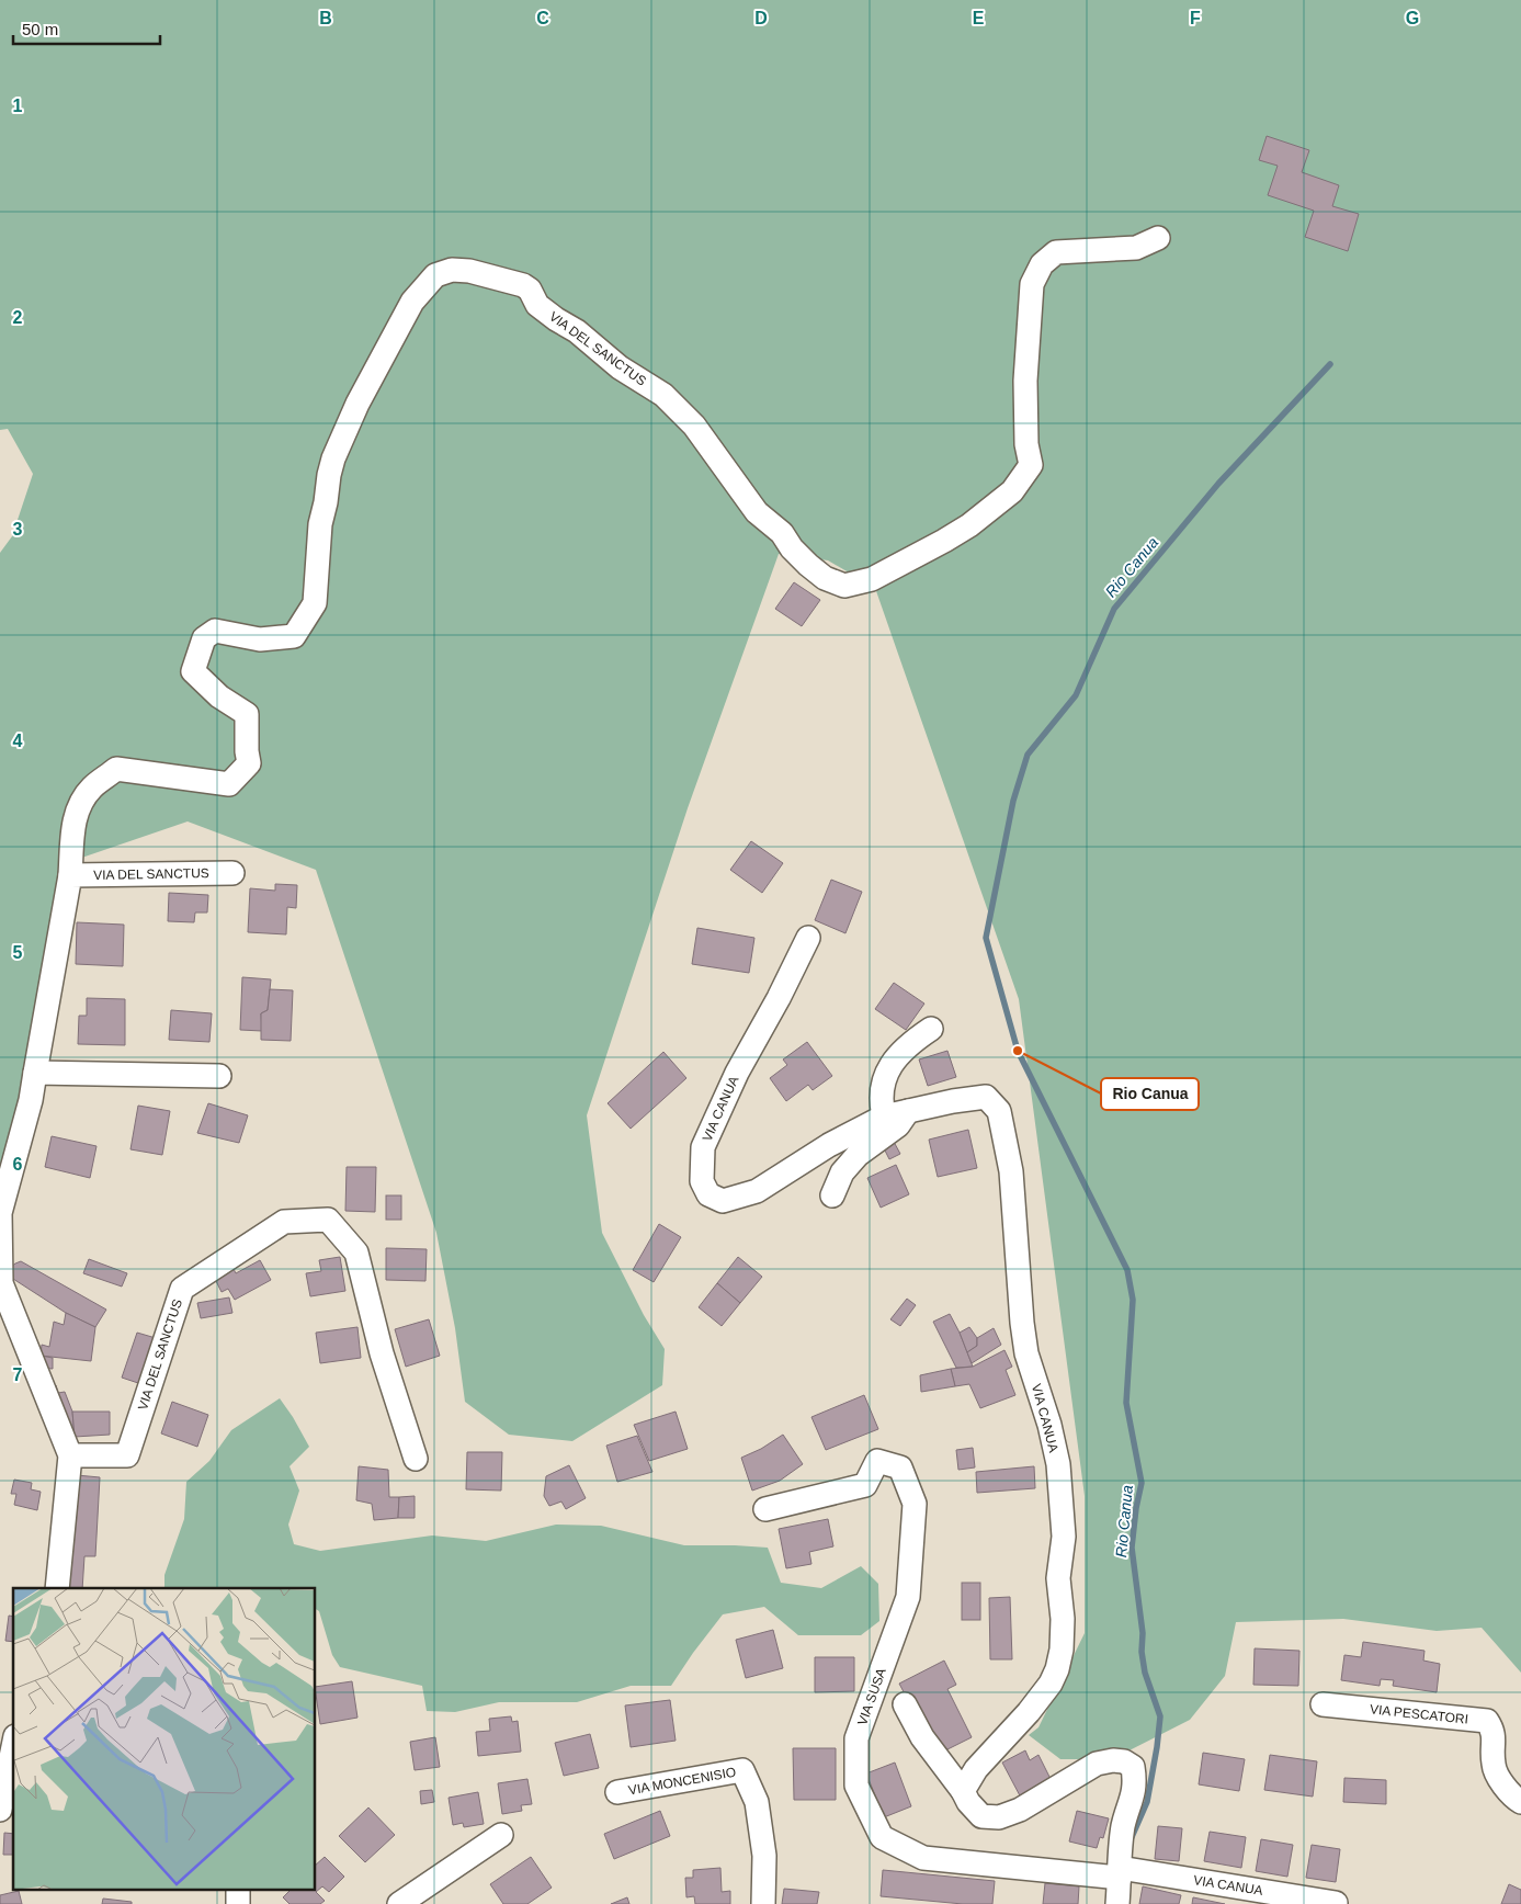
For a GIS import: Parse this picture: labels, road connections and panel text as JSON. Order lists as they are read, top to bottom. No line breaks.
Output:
{"streets":{"street":["VIA DEL SANCTUS","VIA CANUA","VIA SUSA","VIA PESCATORI","VIA MONCENISIO"]},"crossings":[["VIA CANUA","VIA SUSA"]],"water":["Rio Canua"],"places":["Rio Canua"],"scale_bar":"50 m","grid":{"columns":["B","C","D","E","F","G"],"rows":["1","2","3","4","5","6","7"]}}
